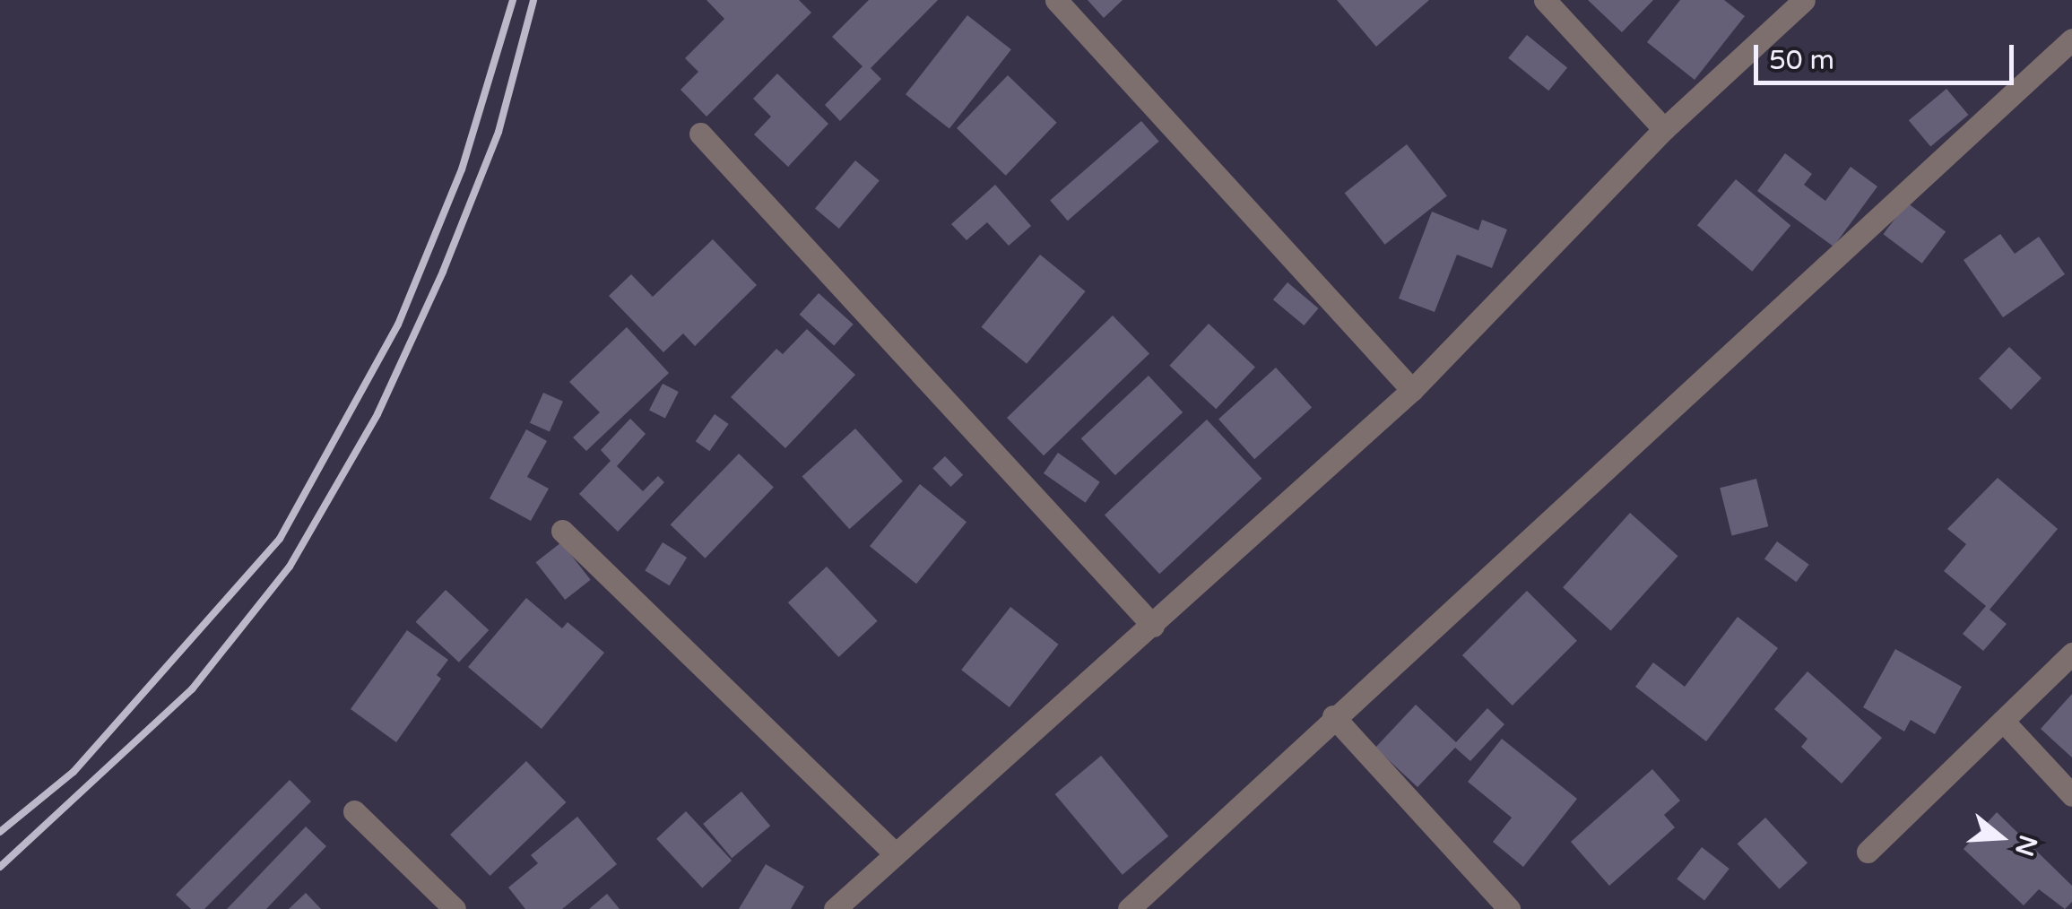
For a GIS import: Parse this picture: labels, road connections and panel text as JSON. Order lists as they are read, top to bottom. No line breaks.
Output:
{"scale_bar":"50 m","north":"right"}
